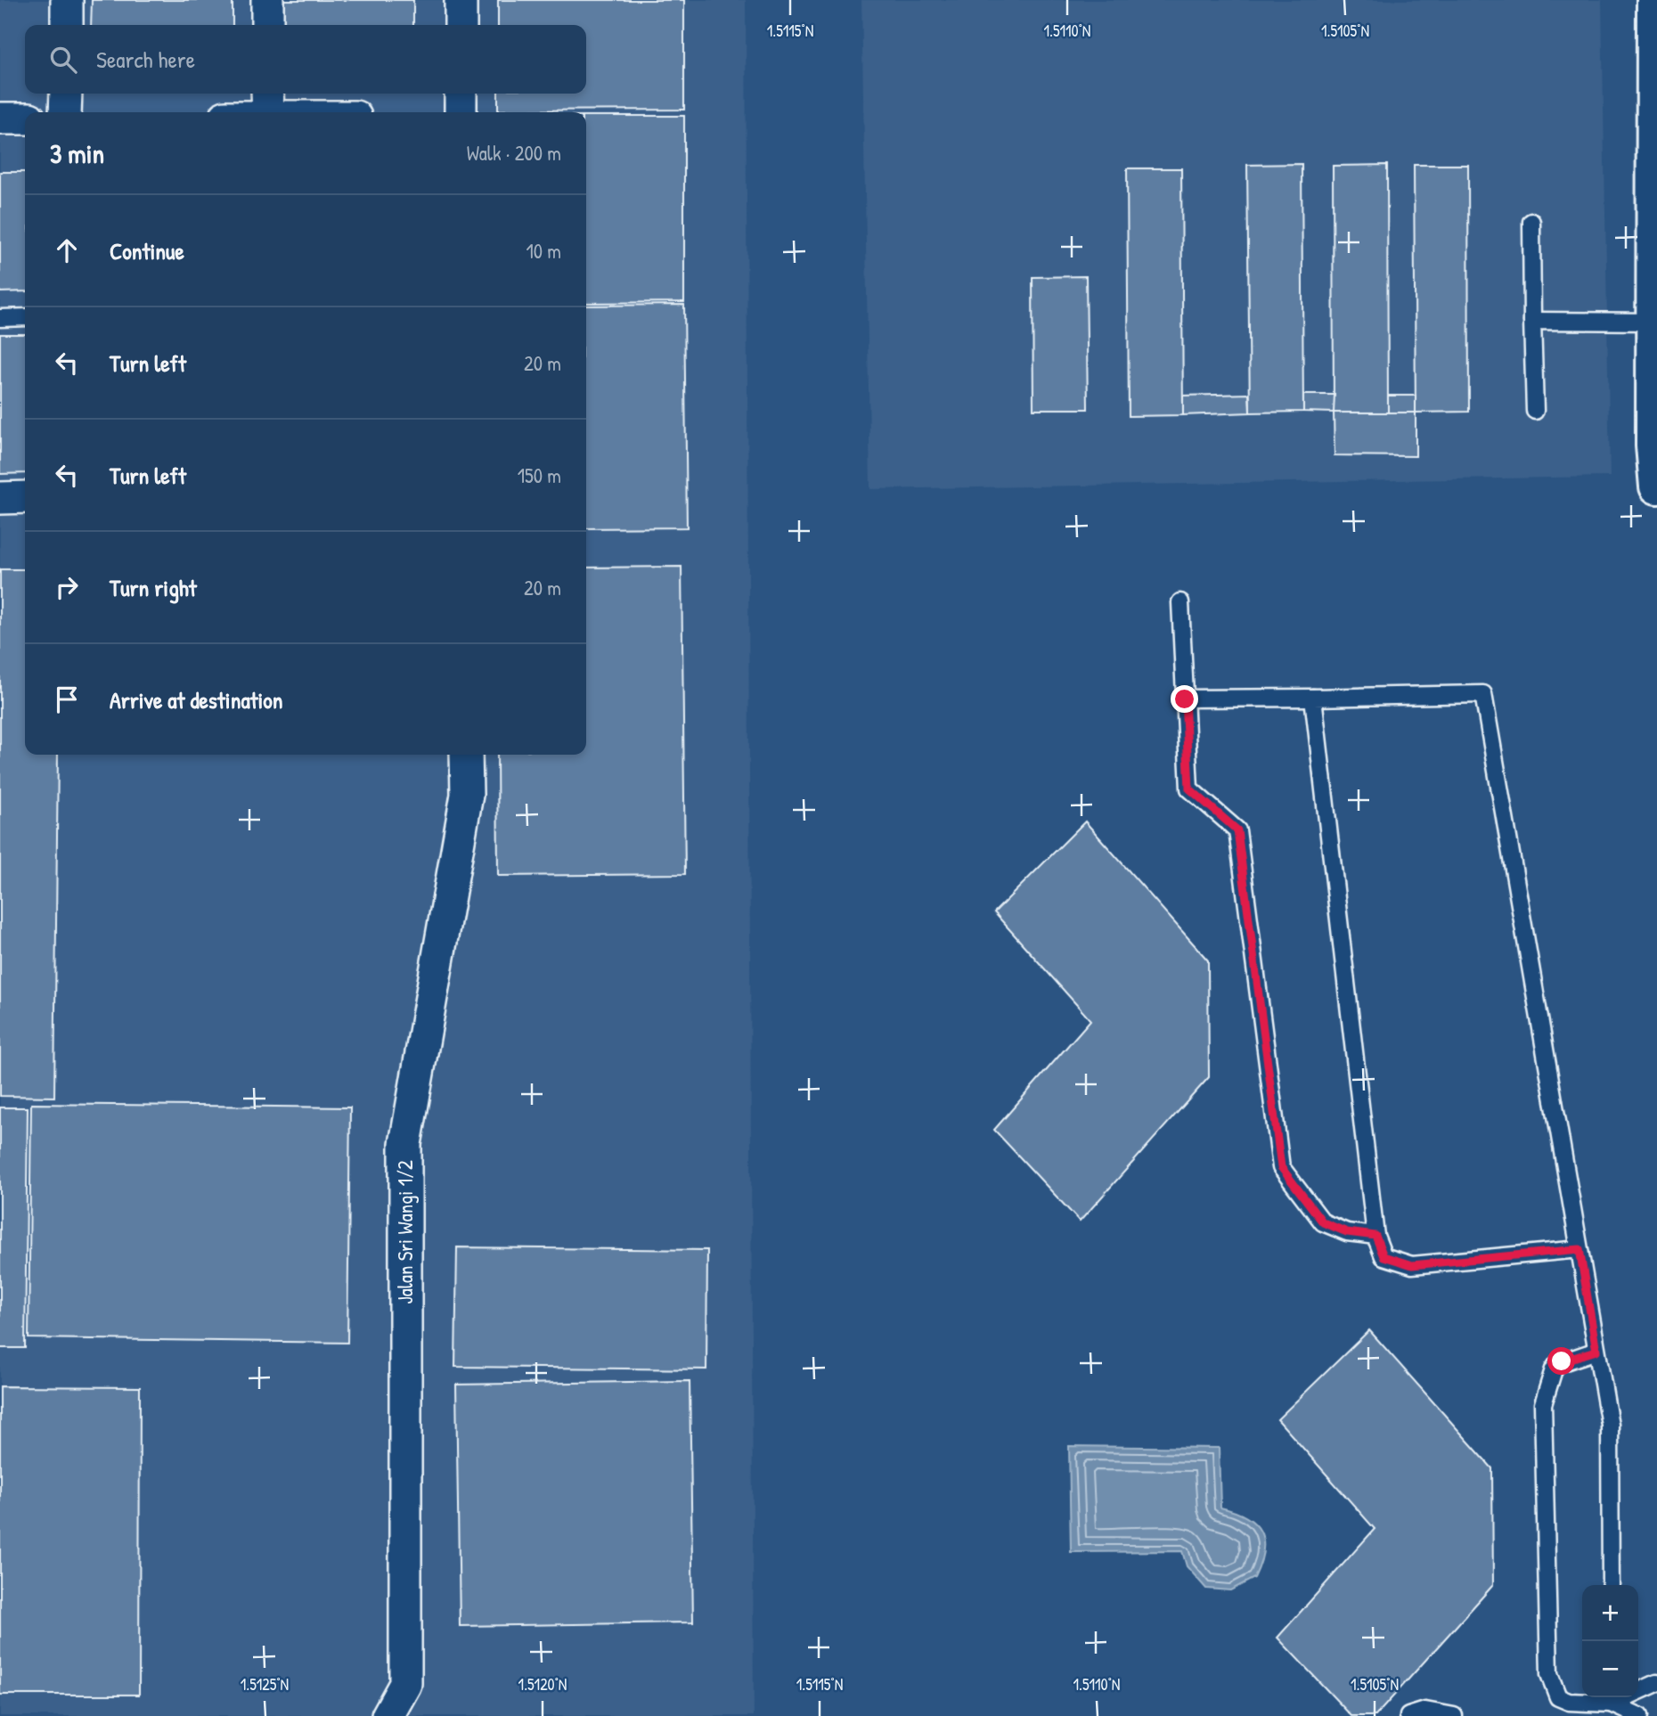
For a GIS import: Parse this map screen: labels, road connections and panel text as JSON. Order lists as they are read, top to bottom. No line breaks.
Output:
{"streets":{"street":["Jalan Sri Wangi 1/2"]},"page":{"search":"Search here","heading":["3 min","Walk · 200 m"],"list":[["Continue","10 m"],["Turn left","20 m"],["Turn left","150 m"],["Turn right","20 m"],"Arrive at destination"],"map_buttons":["+","−"]},"coordinates":["1.5115°N","1.5110°N","1.5105°N","1.5125°N","1.5120°N"]}
